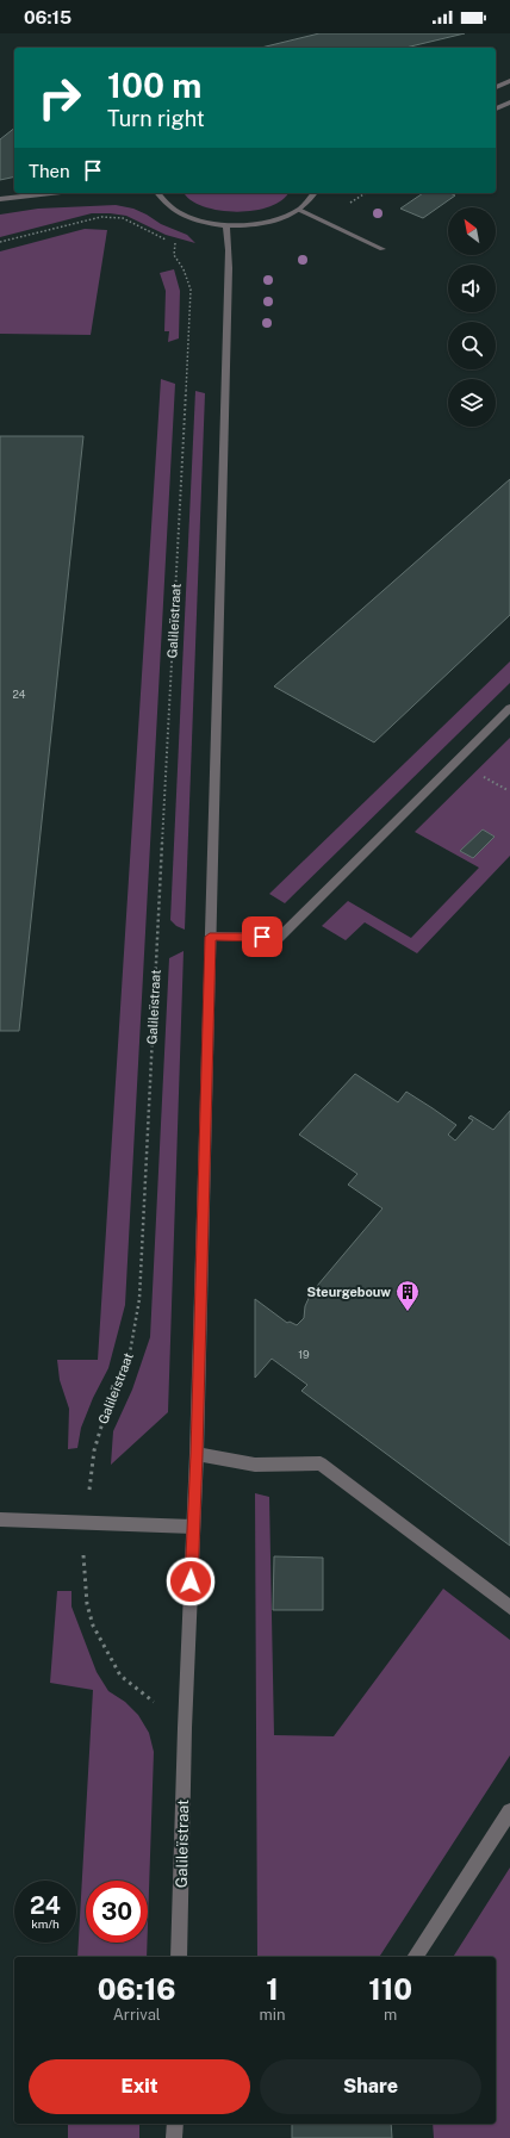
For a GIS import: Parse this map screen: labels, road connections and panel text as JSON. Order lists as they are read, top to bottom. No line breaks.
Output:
{"streets":{"street":["Galileïstraat"]},"places":{"building":["Steurgebouw"]},"house_numbers":["24","19"],"north":"top left","page":{"status":"06:15","turn":["100 m","Turn right"],"then":"Then","speed":"24 km/h","limit":"30","eta":["06:16","Arrival","1","min","110","m"],"buttons":["Exit","Share"]}}
